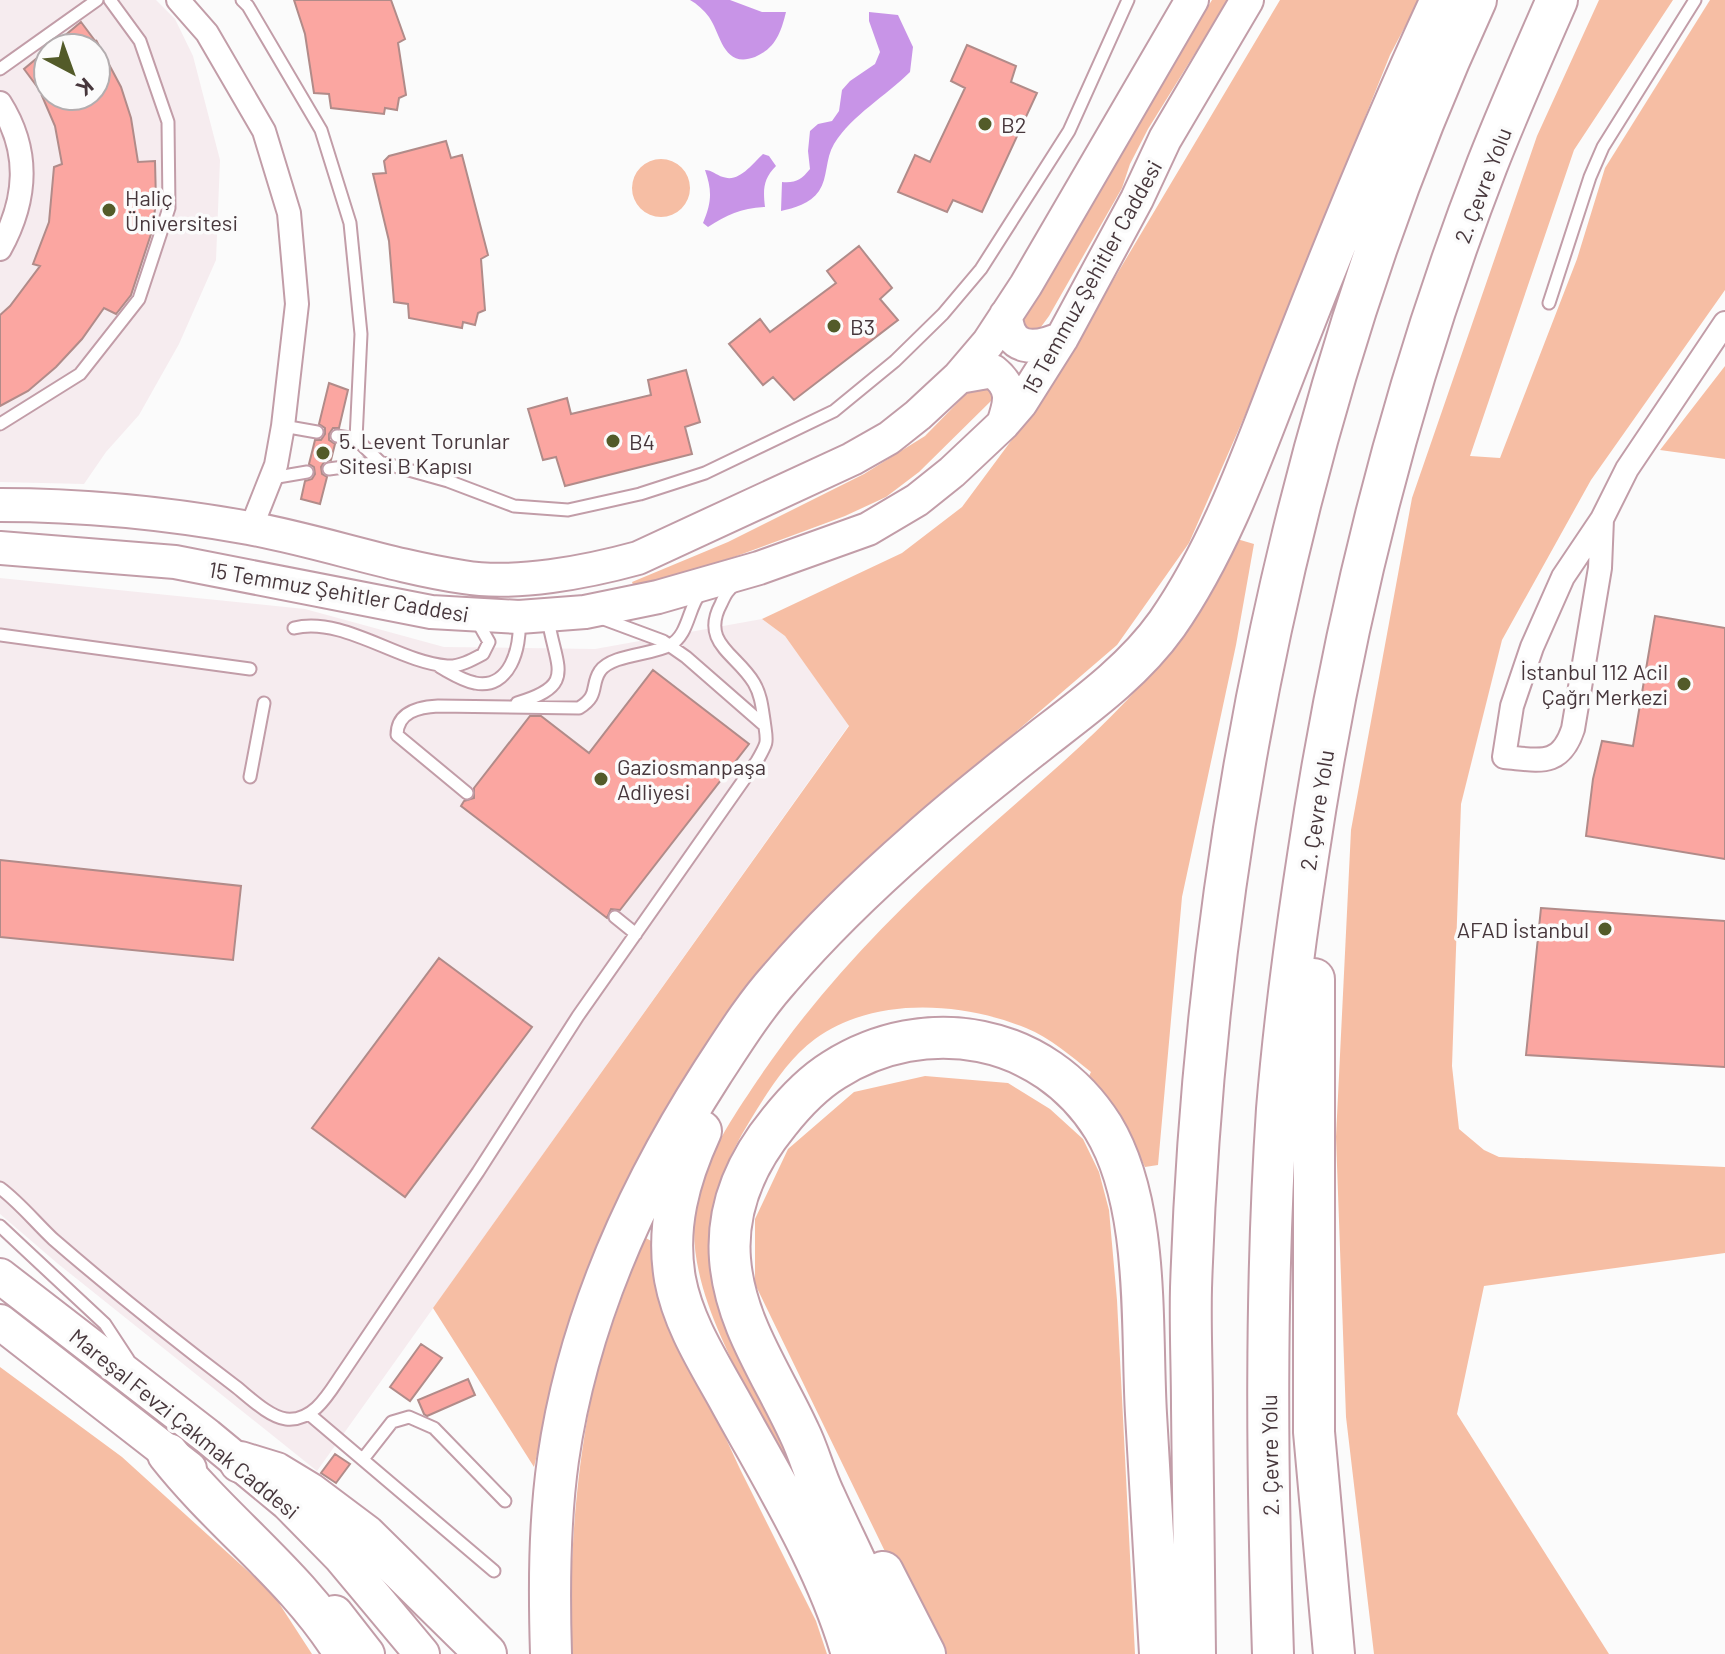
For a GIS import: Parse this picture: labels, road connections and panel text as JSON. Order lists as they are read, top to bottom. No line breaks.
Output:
{"streets":{"highway":["2. Çevre Yolu"],"main road":["15 Temmuz Şehitler Caddesi","Mareşal Fevzi Çakmak Caddesi"]},"places":["B2","Haliç Üniversitesi","B3","B4","5. Levent Torunlar Sitesi B Kapısı","İstanbul 112 Acil Çağrı Merkezi","Gaziosmanpaşa Adliyesi","AFAD İstanbul"],"north":"bottom right"}
